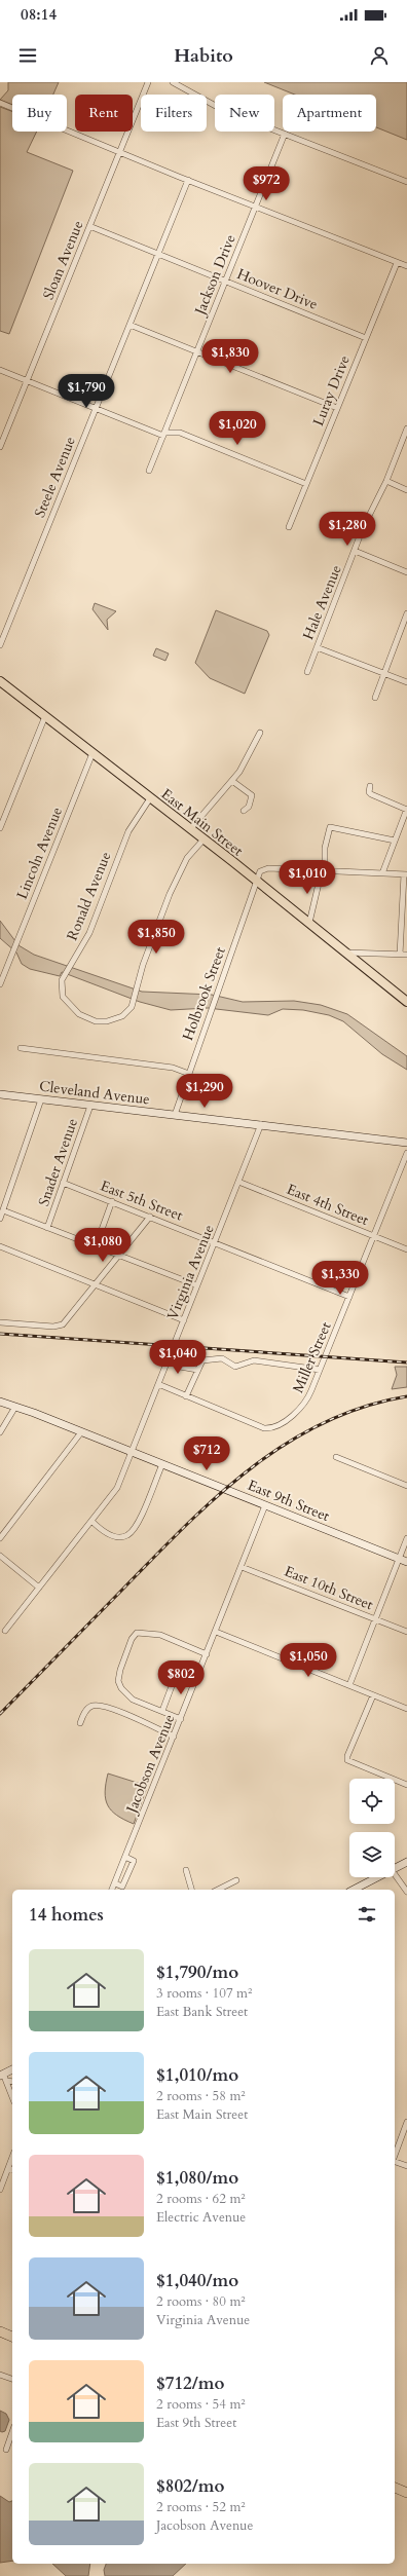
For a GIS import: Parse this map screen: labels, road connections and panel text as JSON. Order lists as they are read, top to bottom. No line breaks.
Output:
{"streets":{"main road":["East Main Street","Cleveland Avenue","East 9th Street"],"street":["Sloan Avenue","Jackson Drive","Hoover Drive","Luray Drive","Steele Avenue","Hale Avenue","Lincoln Avenue","Ronald Avenue","Holbrook Street","Snader Avenue","East 5th Street","East 4th Street","Virginia Avenue","Miller Street","East 10th Street","Jacobson Avenue"]},"crossings":[["Sloan Avenue","Hoover Drive"],["Jackson Drive","Hoover Drive"],["Hoover Drive","Luray Drive"],["Hoover Drive","Steele Avenue"],["East Main Street","Lincoln Avenue"],["East Main Street","Ronald Avenue"],["East Main Street","Holbrook Street"],["Holbrook Street","Cleveland Avenue"],["Cleveland Avenue","Snader Avenue"],["Cleveland Avenue","Virginia Avenue"],["Snader Avenue","East 5th Street"],["East 5th Street","Virginia Avenue"],["East 5th Street","Miller Street"],["East 4th Street","Virginia Avenue"],["East 4th Street","Miller Street"],["Virginia Avenue","East 9th Street"],["East 9th Street","Jacobson Avenue"],["East 10th Street","Jacobson Avenue"]],"page":{"status":"08:14","header":"Habito","chip":["Buy","Rent","Filters","New","Apartment"],"price":["$972","$1,830","$1,790","$1,020","$1,280","$1,010","$1,850","$1,290","$1,080","$1,330","$1,040","$712","$1,050","$802"],"heading":"14 homes","list":[{"name":"$1,790/mo","note":"3 rooms · 107 m² · East Bank Street"},{"name":"$1,010/mo","note":"2 rooms · 58 m² · East Main Street"},{"name":"$1,080/mo","note":"2 rooms · 62 m² · Electric Avenue"},{"name":"$1,040/mo","note":"2 rooms · 80 m² · Virginia Avenue"},{"name":"$712/mo","note":"2 rooms · 54 m² · East 9th Street"},{"name":"$802/mo","note":"2 rooms · 52 m² · Jacobson Avenue"}]}}
